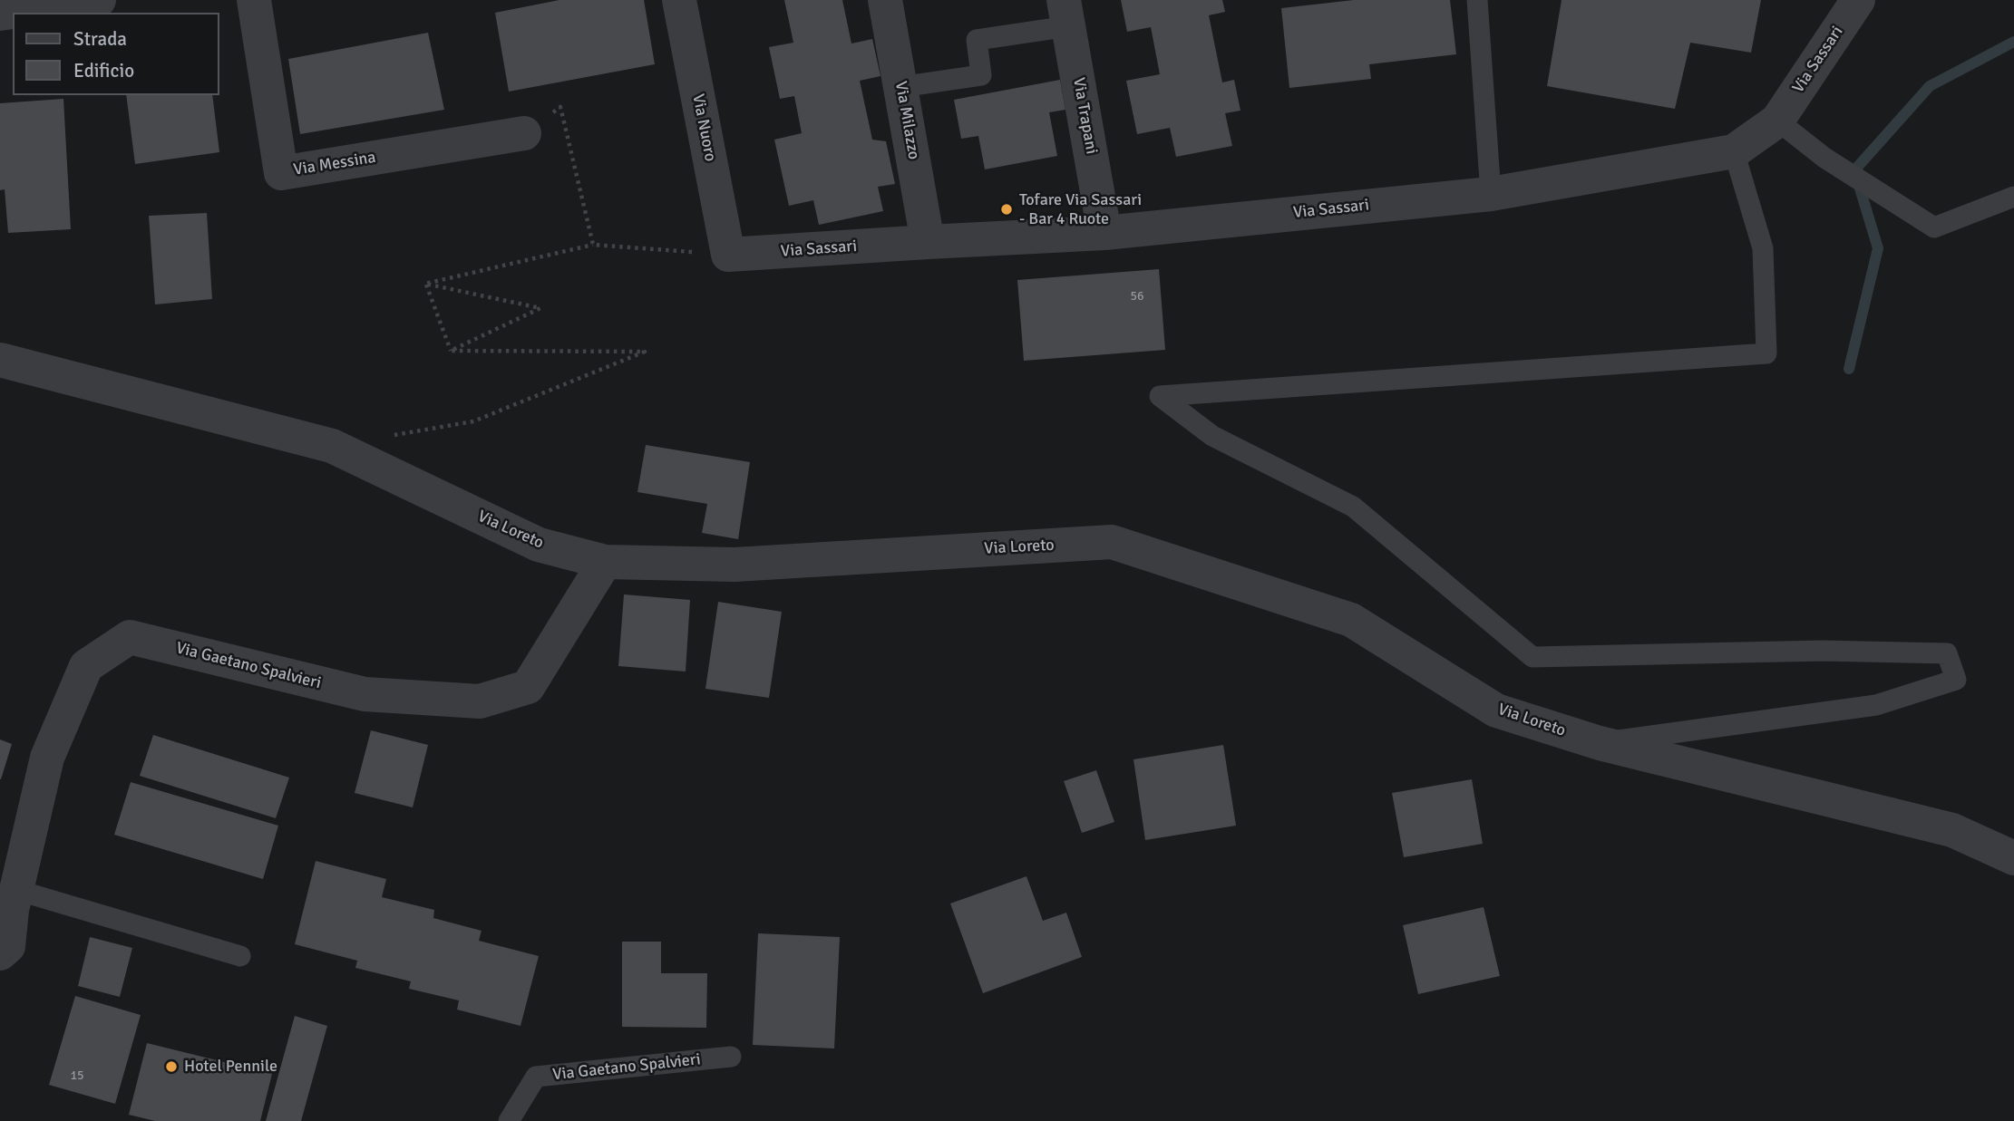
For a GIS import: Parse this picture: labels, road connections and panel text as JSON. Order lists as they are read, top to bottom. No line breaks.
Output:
{"streets":{"street":["Via Sassari","Via Trapani","Via Milazzo","Via Nuoro","Via Messina","Via Loreto","Via Gaetano Spalvieri"]},"crossings":[["Via Sassari","Via Trapani"],["Via Sassari","Via Milazzo"],["Via Sassari","Via Nuoro"],["Via Loreto","Via Gaetano Spalvieri"]],"places":["Tofare Via Sassari - Bar 4 Ruote","Hotel Pennile"],"house_numbers":["56","15"],"legend":["Strada","Edificio"]}
